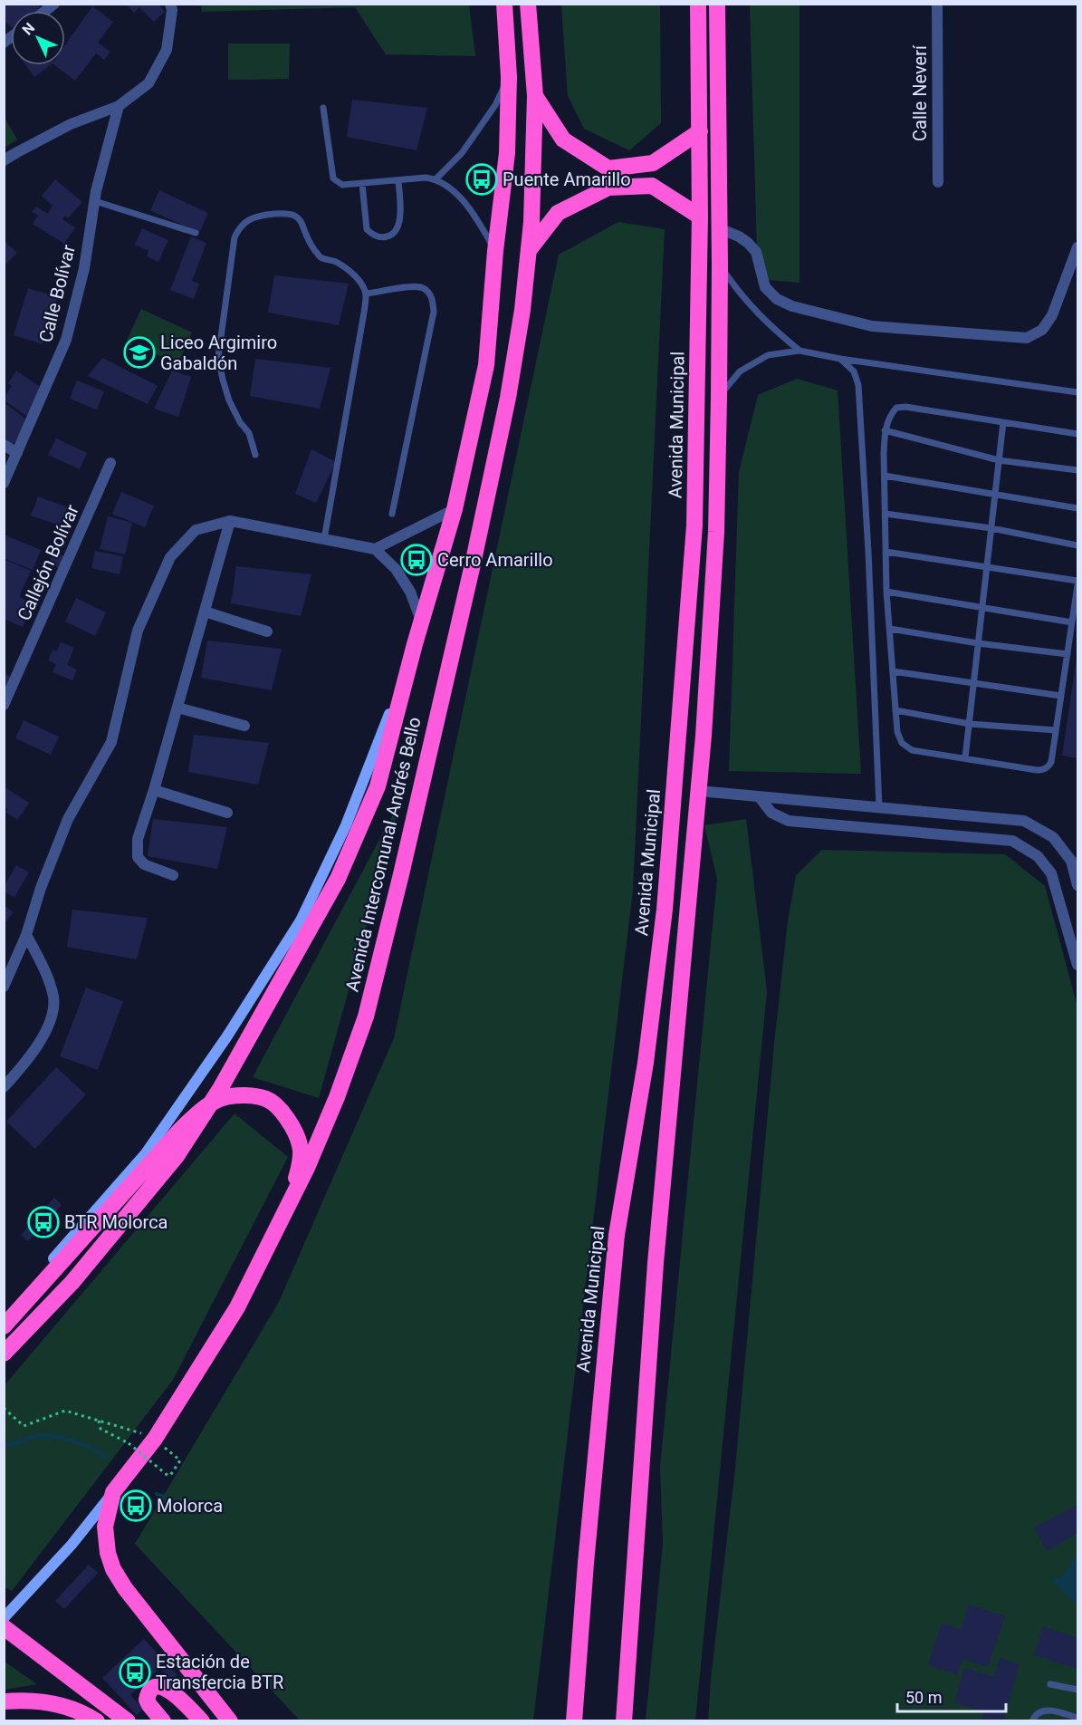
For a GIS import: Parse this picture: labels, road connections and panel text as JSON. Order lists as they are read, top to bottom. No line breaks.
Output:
{"streets":{"highway":["Avenida Municipal","Avenida Intercomunal Andrés Bello"],"street":["Calle Neverí","Calle Bolívar","Callejón Bolívar"]},"places":{"bus stop":["Puente Amarillo","Cerro Amarillo","BTR Molorca","Molorca","Estación de Transfercia BTR"],"school or university":["Liceo Argimiro Gabaldón"]},"scale_bar":"50 m","north":"top left"}
